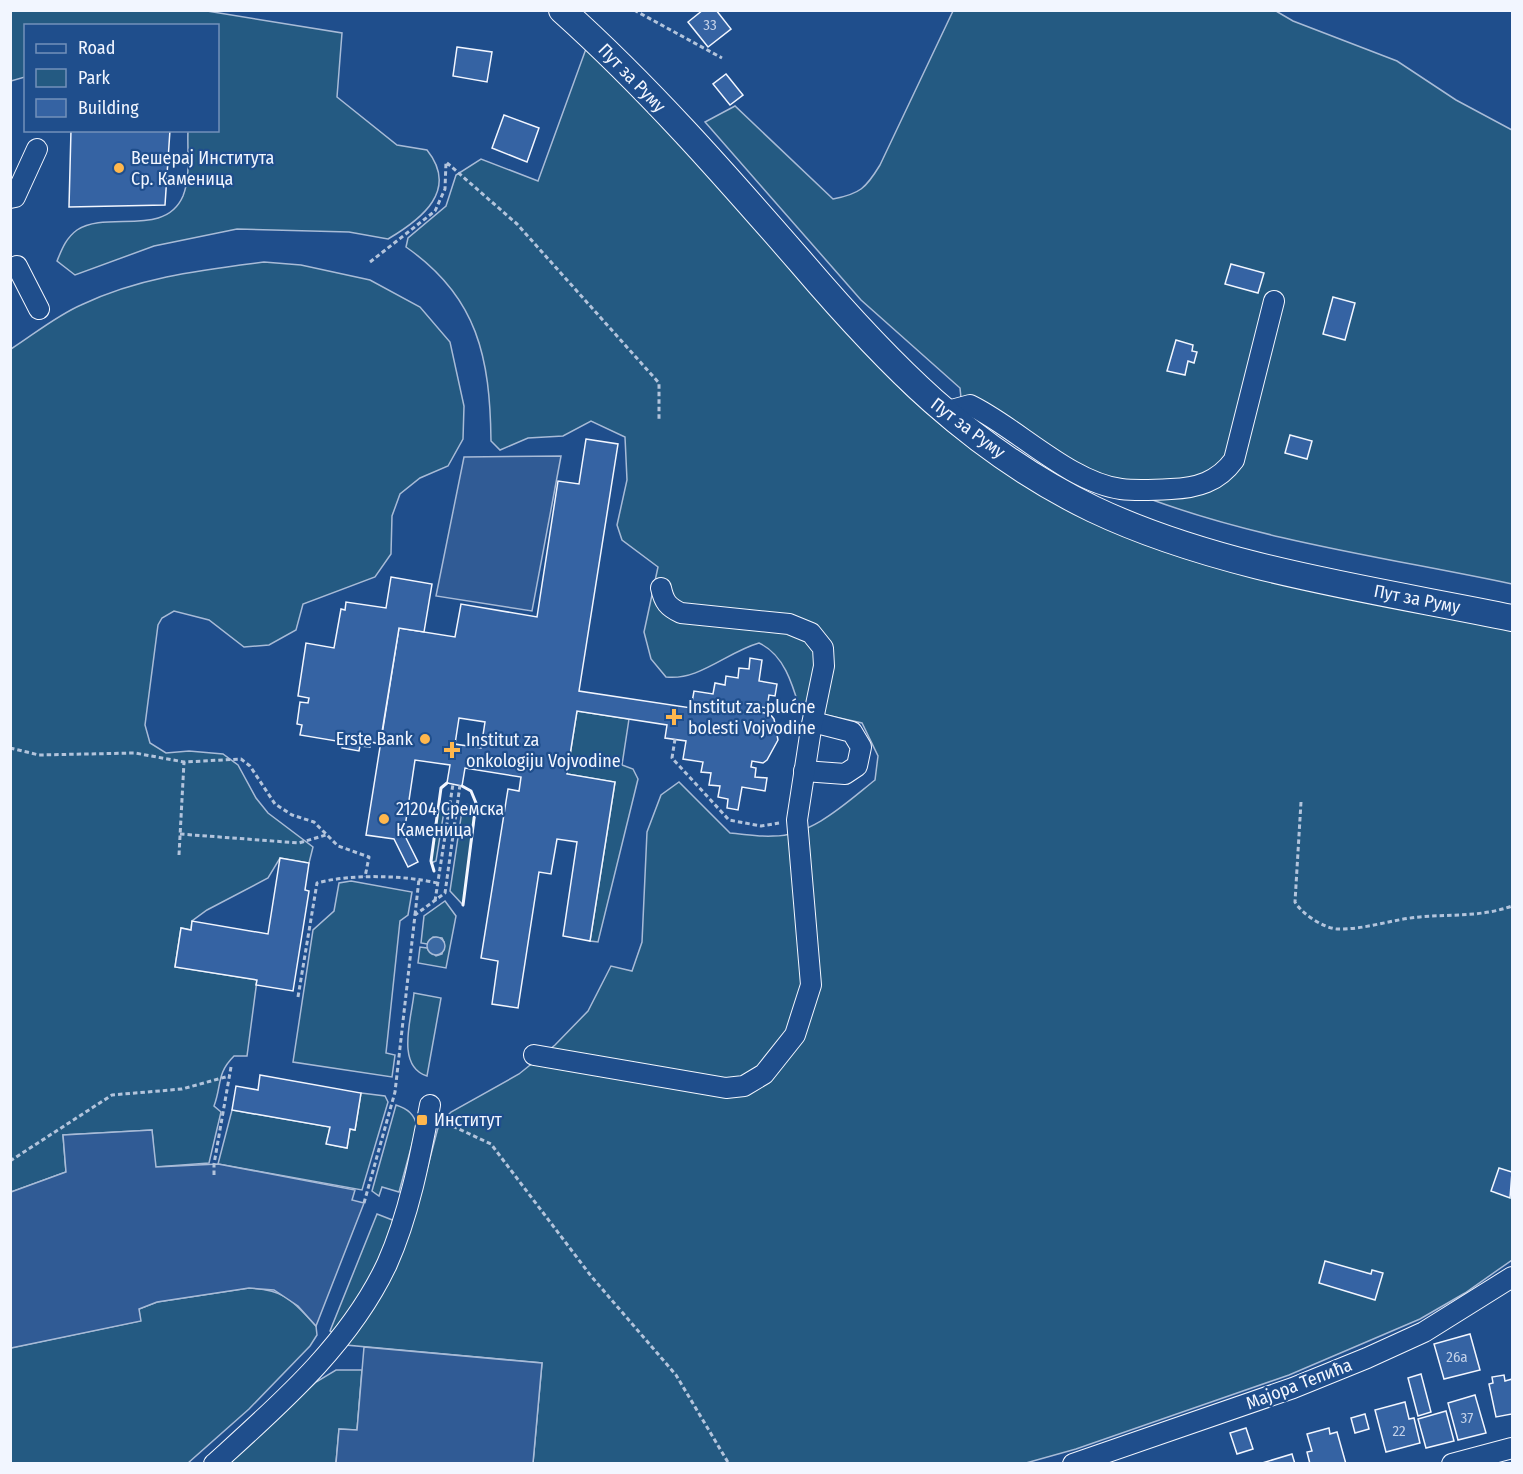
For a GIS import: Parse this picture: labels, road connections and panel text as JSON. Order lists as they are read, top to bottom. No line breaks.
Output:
{"streets":{"main road":["Пут за Руму"],"street":["Мајора Тепића"]},"places":{"other":["Вешерај Института Ср. Каменица","Erste Bank","21204 Сремска Каменица"],"health":["Institut za plućne bolesti Vojvodine","Institut za onkologiju Vojvodine"],"transit":["Институт"]},"house_numbers":["33","26a","37","22"],"legend":["Road","Park","Building"]}
